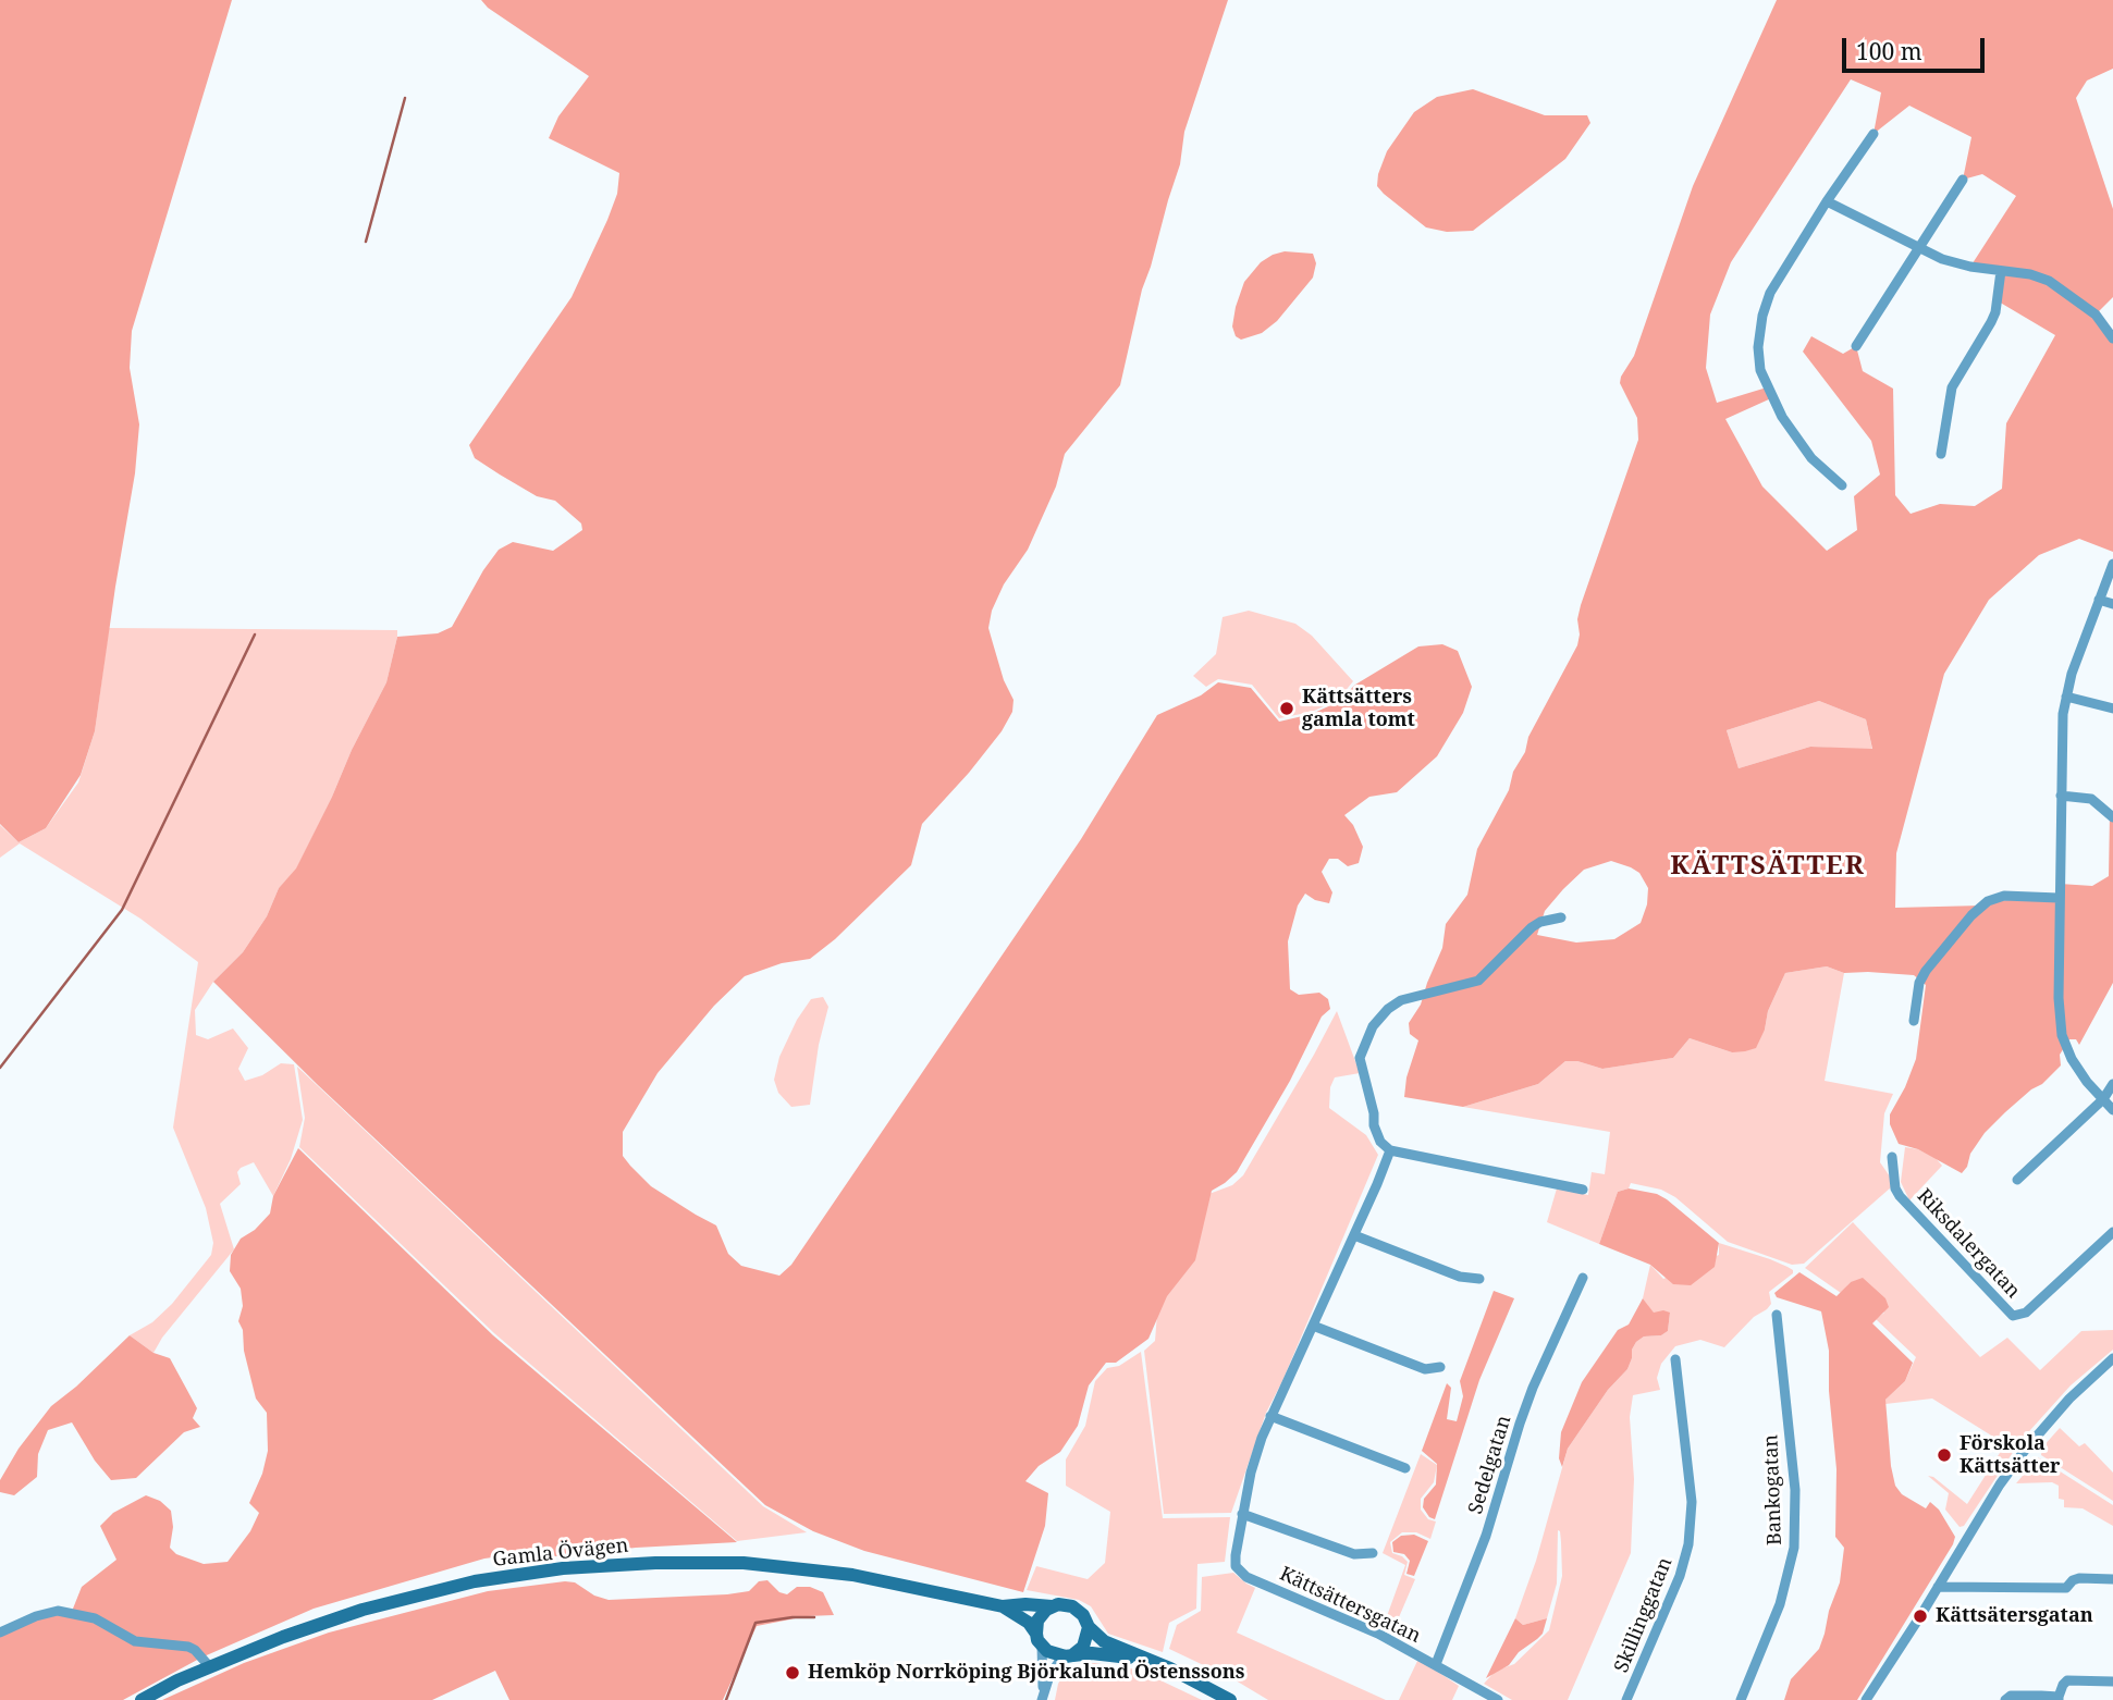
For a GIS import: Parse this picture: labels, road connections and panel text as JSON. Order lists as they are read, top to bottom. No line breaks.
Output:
{"streets":{"main road":["Gamla Övägen"],"street":["Riksdalergatan","Sedelgatan","Bankogatan","Kättsättersgatan","Skillinggatan"]},"crossings":[["Sedelgatan","Kättsättersgatan"]],"districts":["KÄTTSÄTTER"],"places":["Kättsätters gamla tomt","Förskola Kättsätter","Kättsätersgatan","Hemköp Norrköping Björkalund Östenssons"],"scale_bar":"100 m"}
